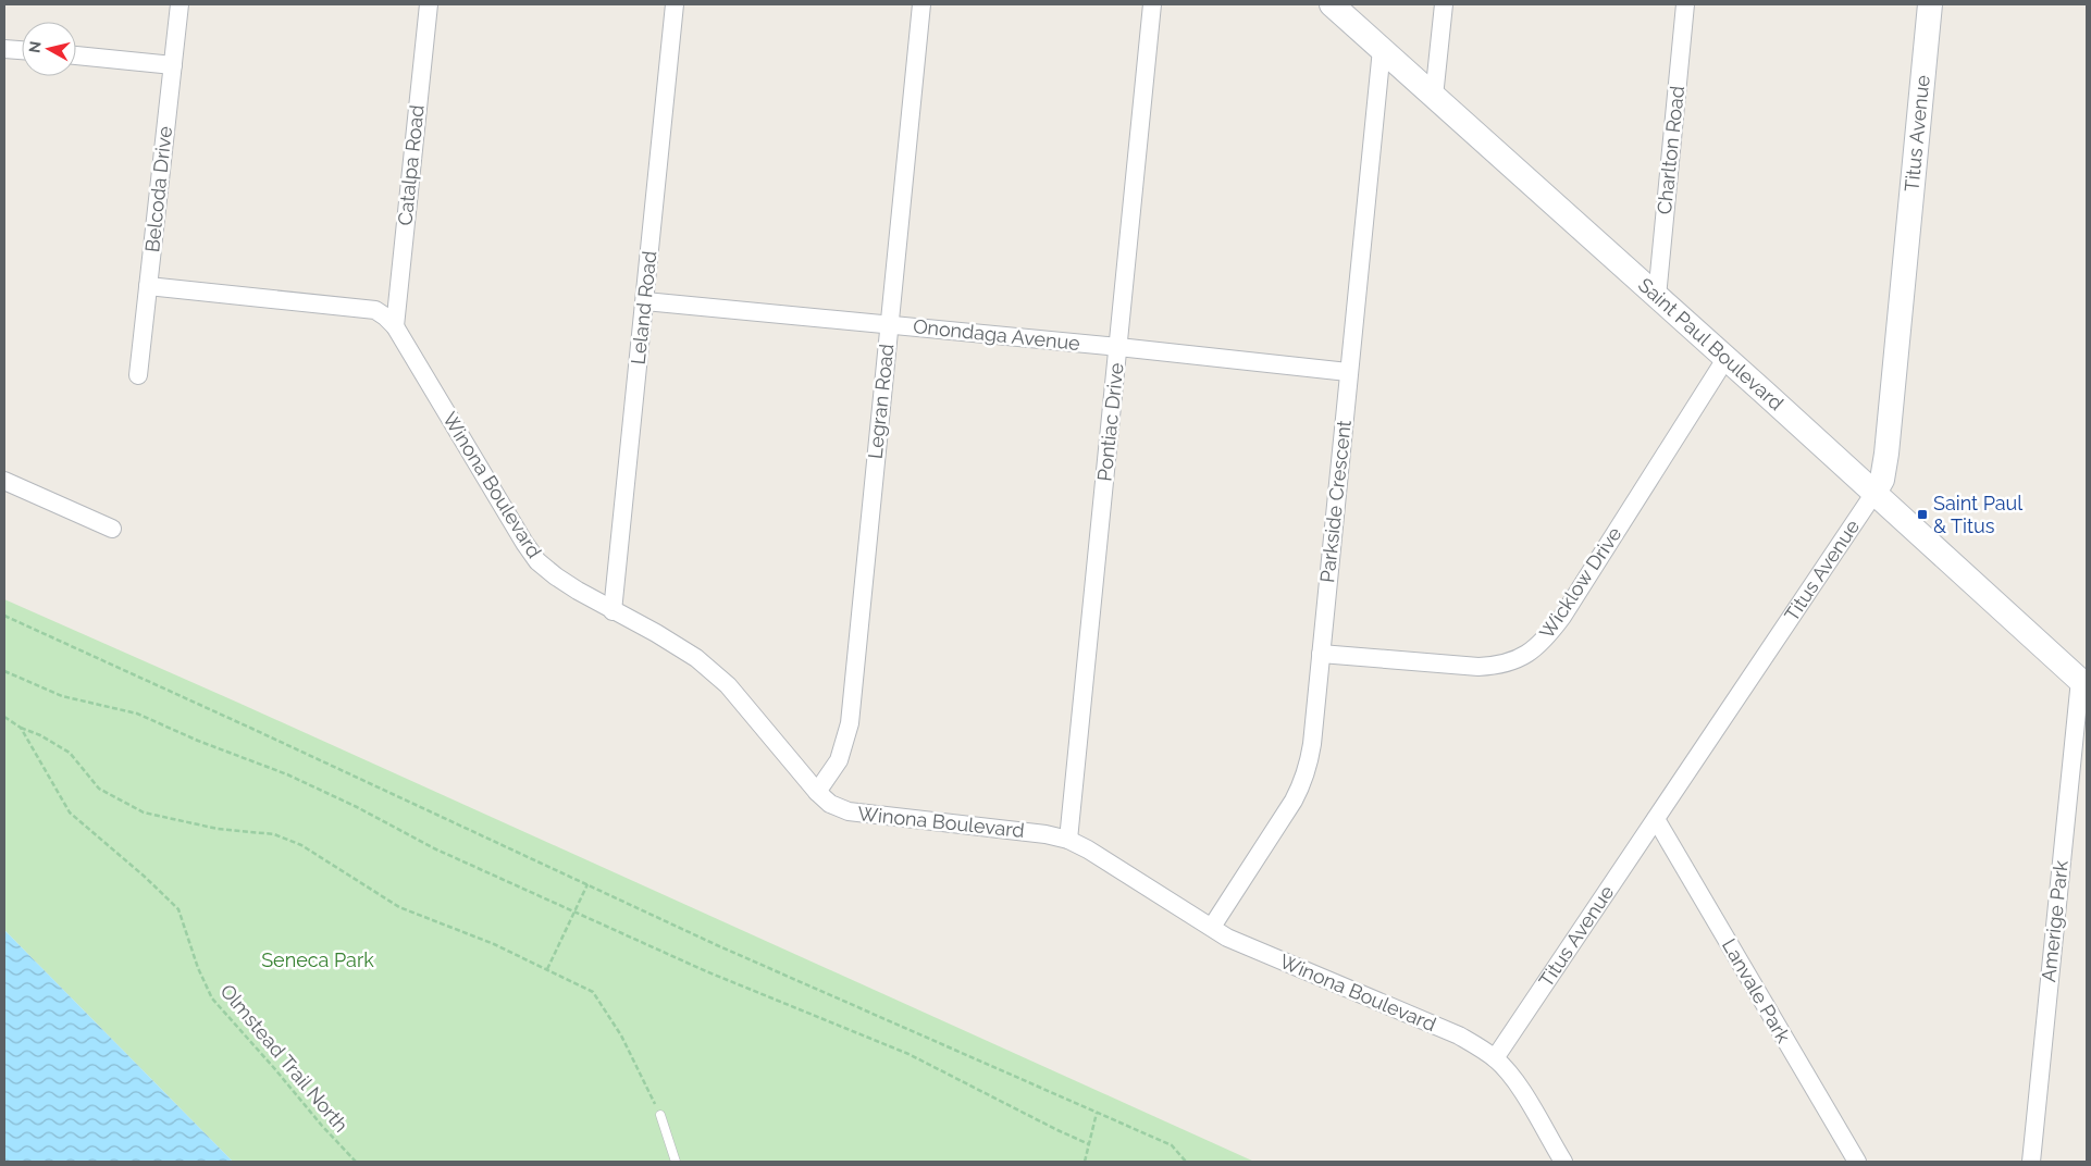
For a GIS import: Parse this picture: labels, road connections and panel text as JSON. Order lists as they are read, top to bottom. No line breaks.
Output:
{"streets":{"main road":["Titus Avenue","Saint Paul Boulevard"],"street":["Charlton Road","Catalpa Road","Belcoda Drive","Leland Road","Onondaga Avenue","Legran Road","Pontiac Drive","Winona Boulevard","Parkside Crescent","Wicklow Drive","Amerige Park","Lanvale Park"],"path":["Olmstead Trail North"]},"crossings":[["Titus Avenue","Saint Paul Boulevard"],["Titus Avenue","Winona Boulevard"],["Titus Avenue","Lanvale Park"],["Charlton Road","Saint Paul Boulevard"],["Catalpa Road","Winona Boulevard"],["Belcoda Drive","Winona Boulevard"],["Leland Road","Onondaga Avenue"],["Leland Road","Winona Boulevard"],["Onondaga Avenue","Legran Road"],["Onondaga Avenue","Pontiac Drive"],["Onondaga Avenue","Parkside Crescent"],["Saint Paul Boulevard","Parkside Crescent"],["Saint Paul Boulevard","Wicklow Drive"],["Saint Paul Boulevard","Amerige Park"],["Legran Road","Winona Boulevard"],["Pontiac Drive","Winona Boulevard"],["Winona Boulevard","Parkside Crescent"],["Parkside Crescent","Wicklow Drive"]],"parks":["Seneca Park"],"places":{"transit":["Saint Paul & Titus"]},"north":"left"}
